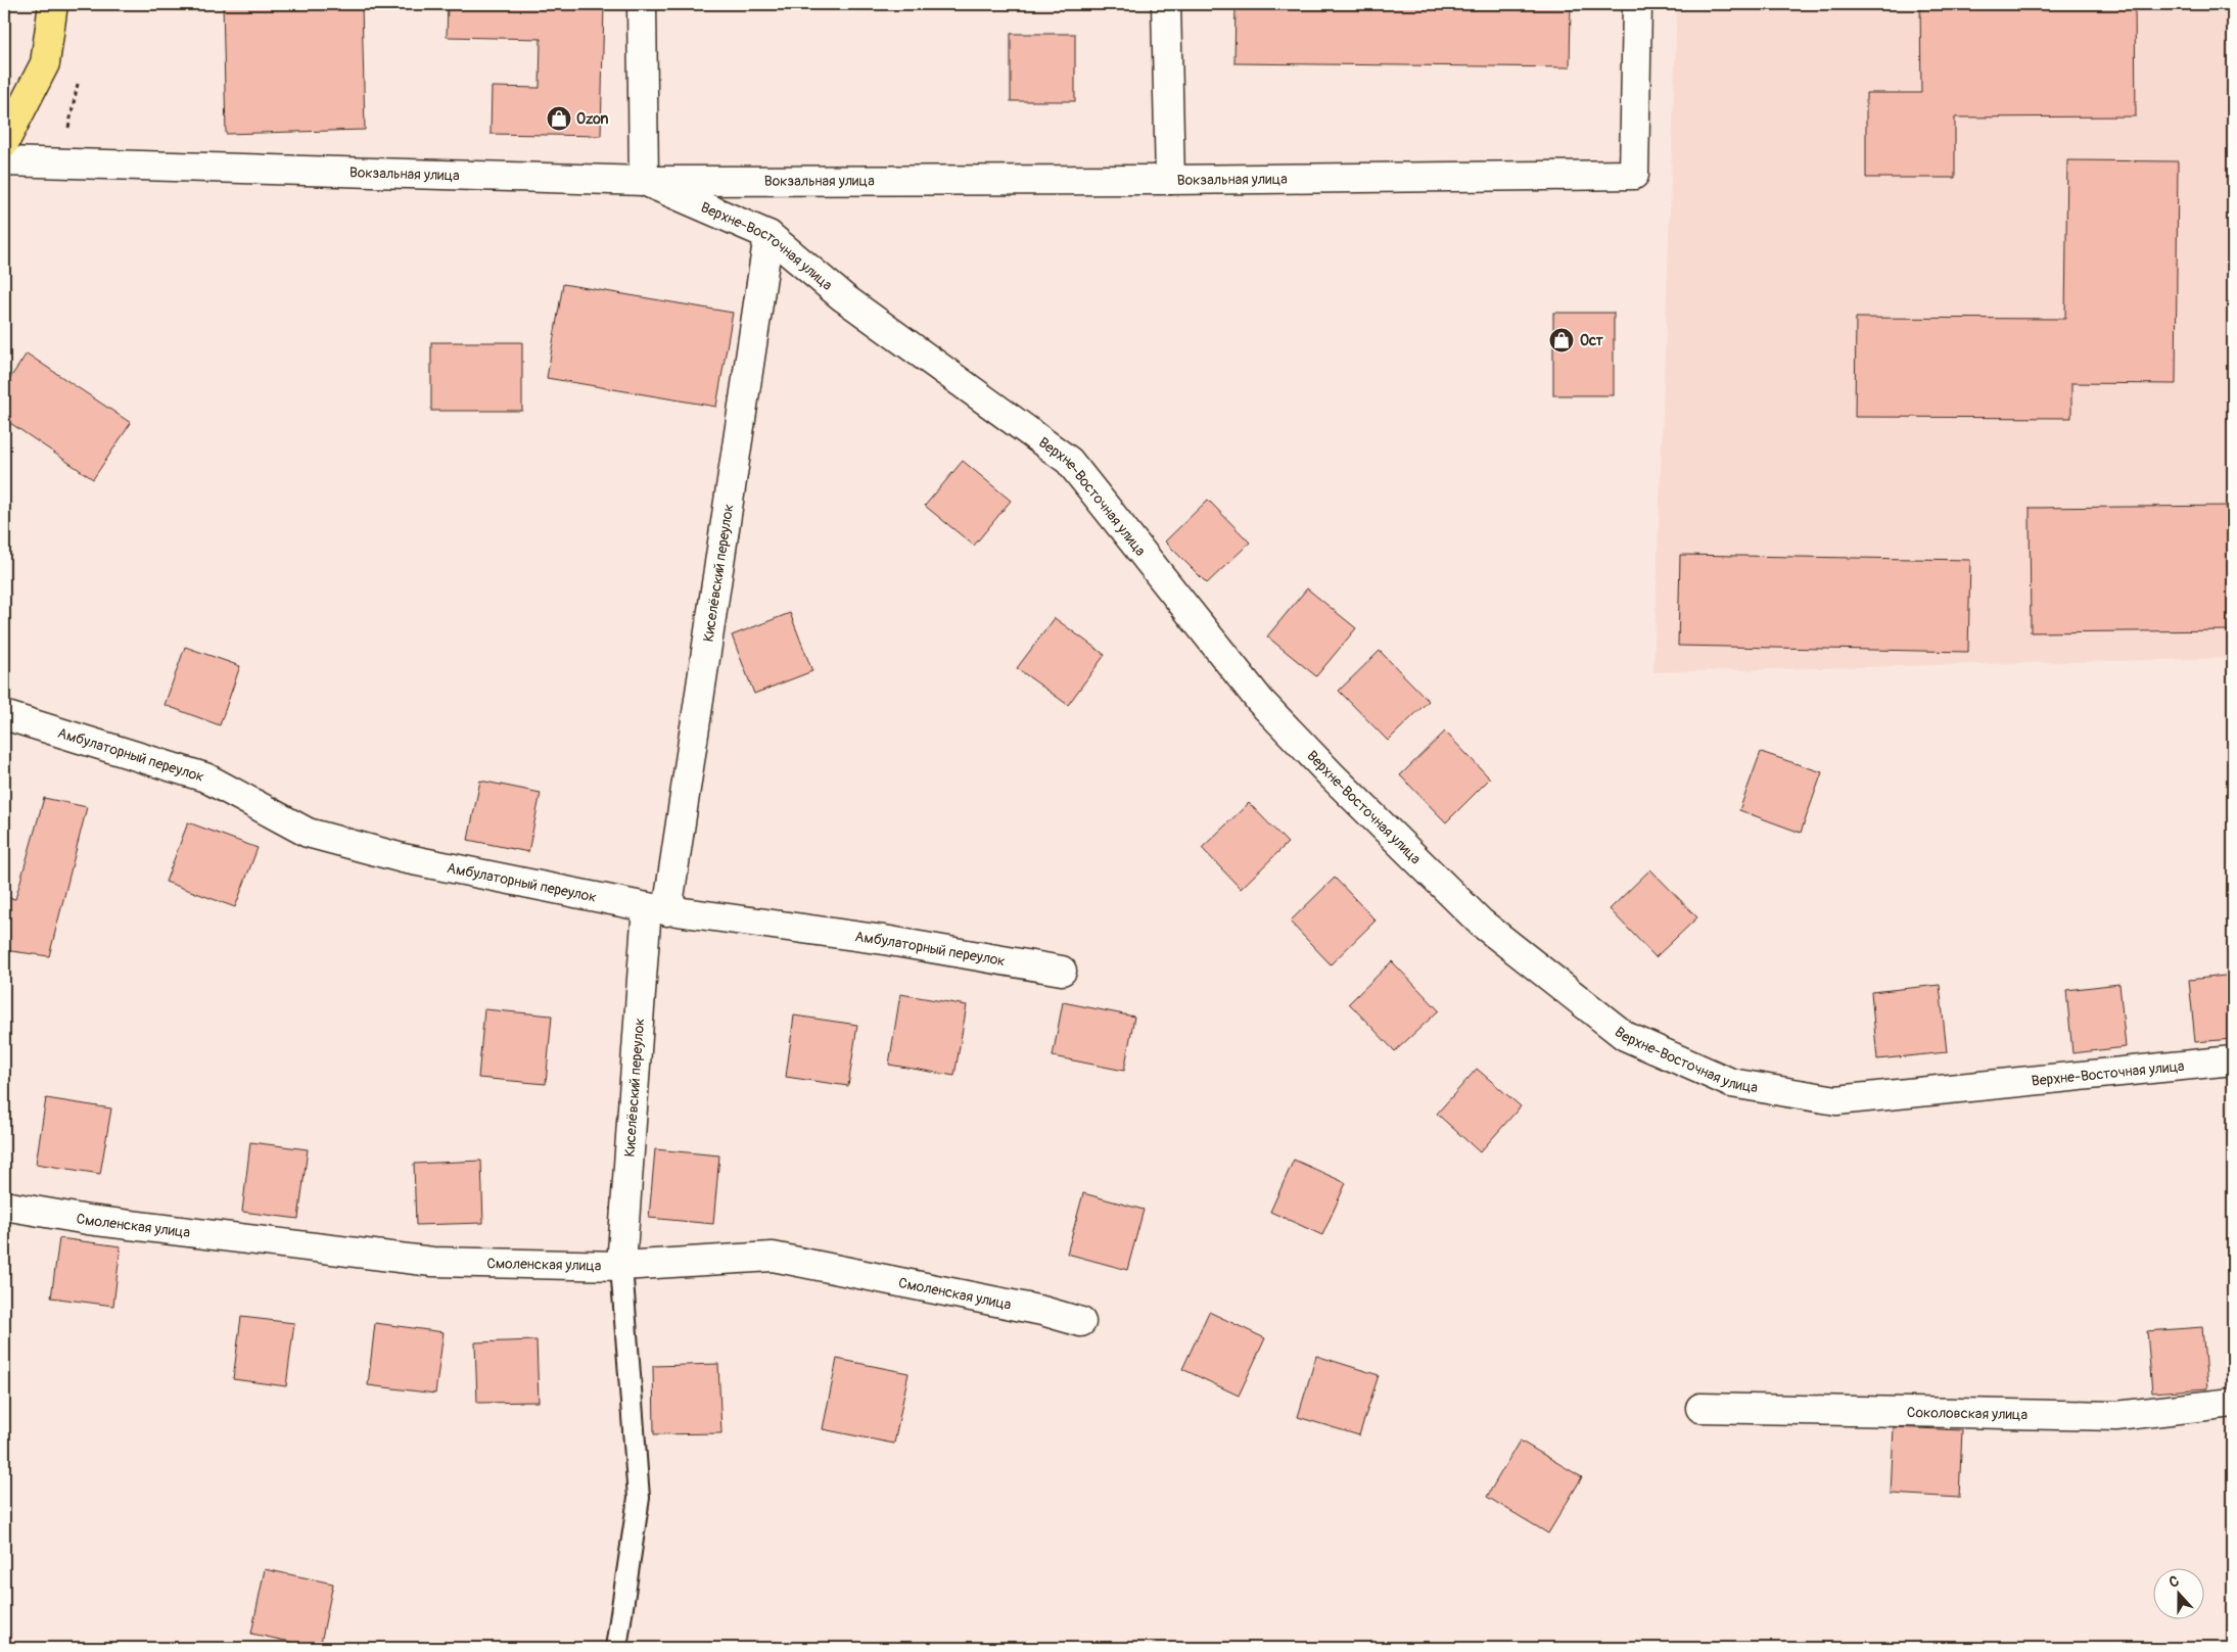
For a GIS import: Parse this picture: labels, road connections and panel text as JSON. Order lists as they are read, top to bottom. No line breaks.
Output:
{"streets":{"street":["Вокзальная улица","Верхне-Восточная улица","Киселёвский переулок","Амбулаторный переулок","Смоленская улица","Соколовская улица"]},"crossings":[["Вокзальная улица","Верхне-Восточная улица"],["Верхне-Восточная улица","Киселёвский переулок"],["Киселёвский переулок","Амбулаторный переулок"],["Киселёвский переулок","Смоленская улица"]],"places":{"shop":["Ozon","Ост"]},"north":"top"}
